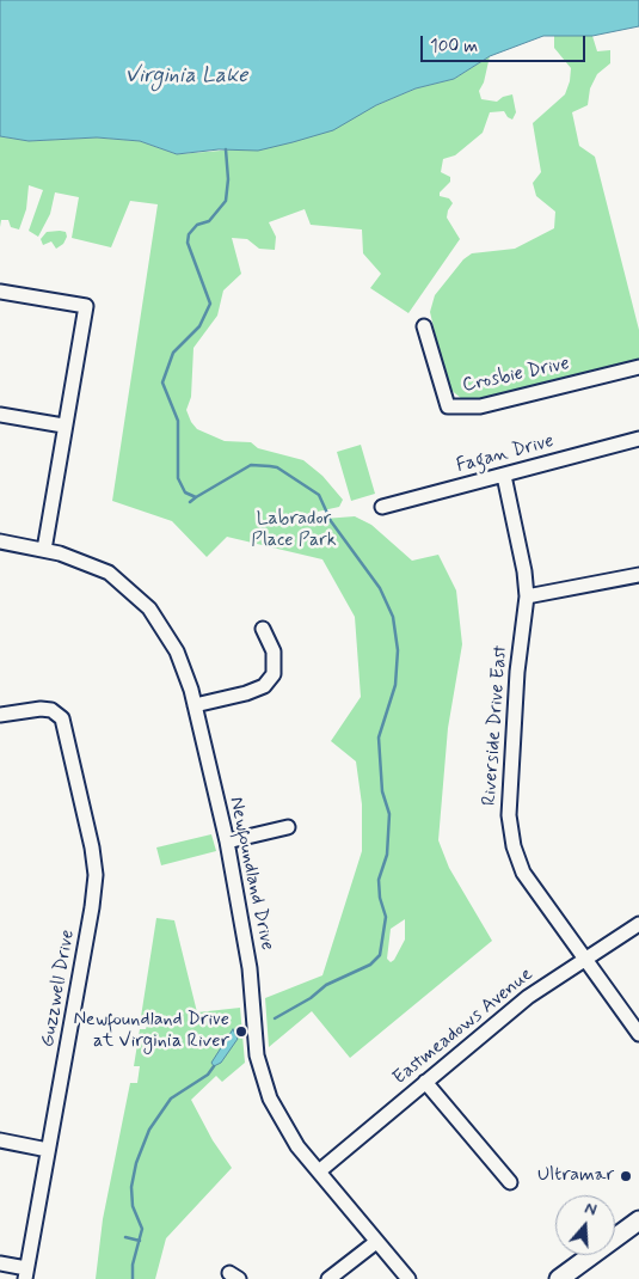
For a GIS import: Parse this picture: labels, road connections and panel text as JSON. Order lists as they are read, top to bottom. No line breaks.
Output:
{"streets":{"street":["Crosbie Drive","Fagan Drive","Riverside Drive East","Newfoundland Drive","Guzzwell Drive","Eastmeadows Avenue"]},"crossings":[["Fagan Drive","Riverside Drive East"],["Riverside Drive East","Eastmeadows Avenue"],["Newfoundland Drive","Eastmeadows Avenue"]],"water":["Virginia Lake"],"parks":["Labrador Place Park"],"places":["Newfoundland Drive at Virginia River","Ultramar"],"scale_bar":"100 m","north":"top"}
